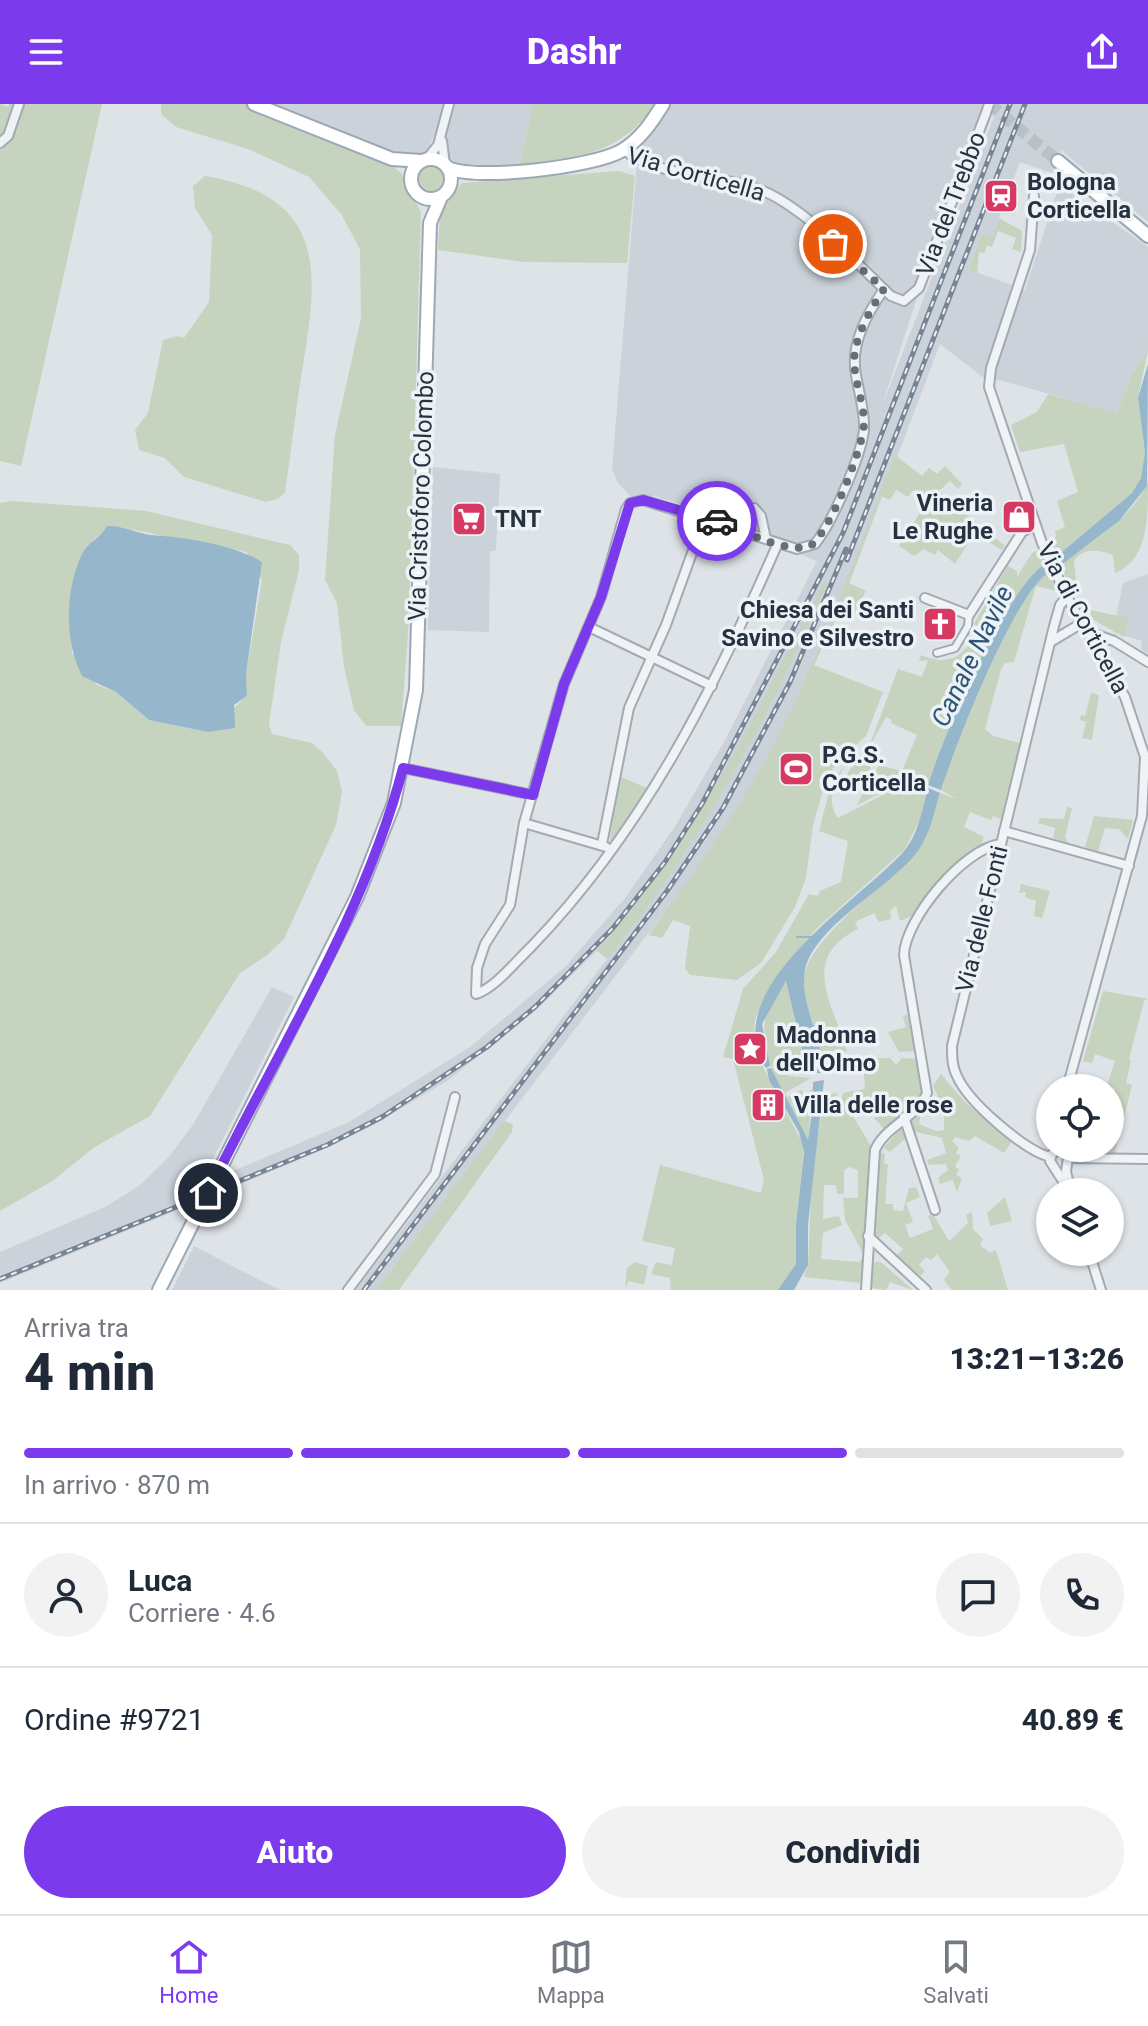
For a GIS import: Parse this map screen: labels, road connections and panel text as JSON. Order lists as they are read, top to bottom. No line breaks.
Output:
{"streets":{"main road":["Via Corticella","Via Cristoforo Colombo"],"street":["Via del Trebbo","Via di Corticella","Via delle Fonti"]},"crossings":[["Via Corticella","Via del Trebbo"],["Via Corticella","Via Cristoforo Colombo"],["Via di Corticella","Via delle Fonti"]],"water":["Canale Navile"],"places":{"station":["Bologna Corticella"],"shop":["Vineria Le Rughe"],"supermarket":["TNT"],"church":["Chiesa dei Santi Savino e Silvestro"],"sports":["P.G.S. Corticella"],"place":["Madonna dell'Olmo"],"building":["Villa delle rose"]},"page":{"header":"Dashr","heading":["4 min","Arriva tra","13:21–13:26"],"panel":["Luca","Corriere · 4.6","Ordine #9721","40.89 €"],"bar":"In arrivo · 870 m","buttons":["Aiuto","Condividi"],"tabs":["Home","Mappa","Salvati"]}}
